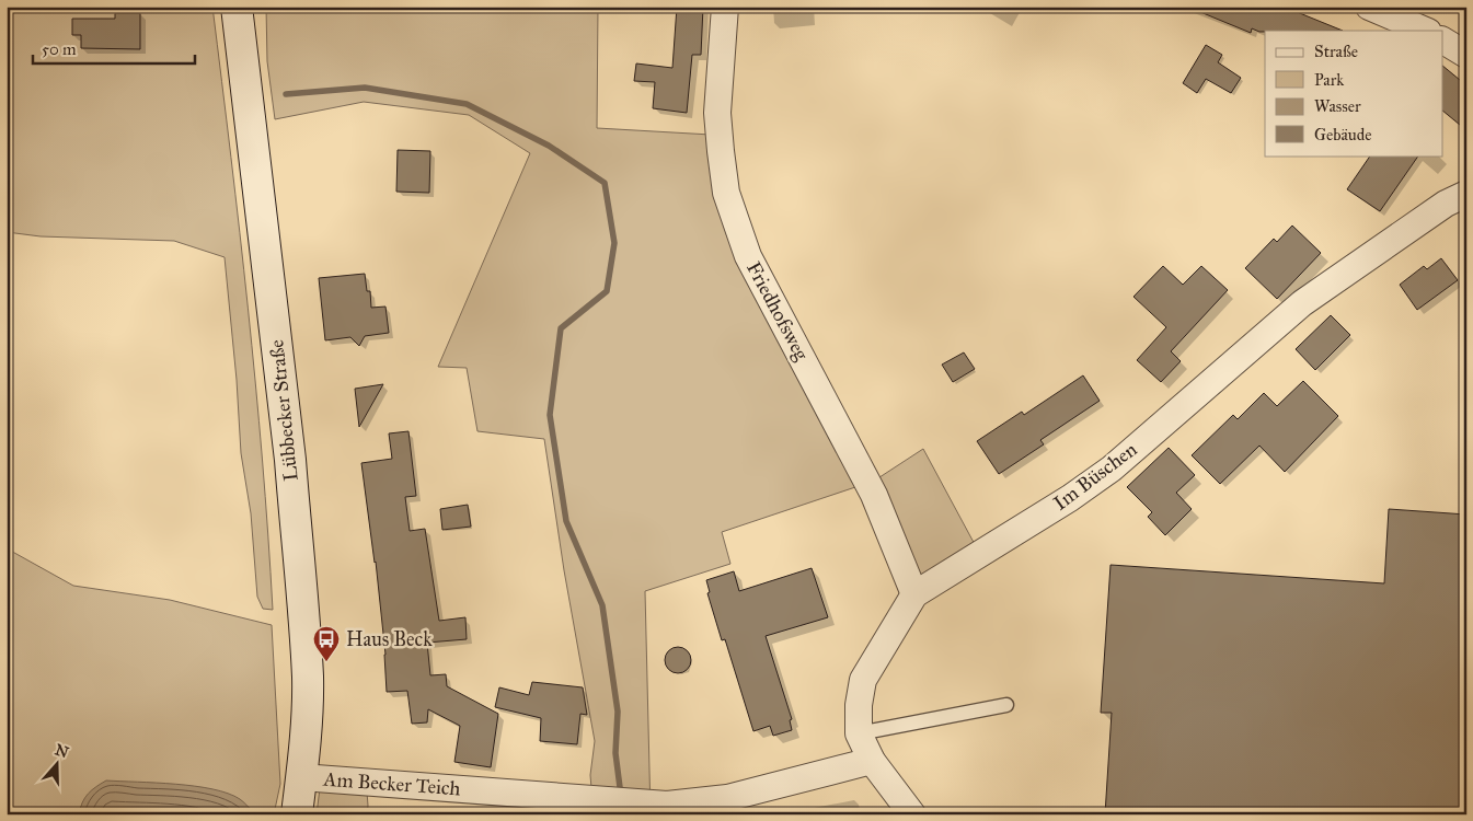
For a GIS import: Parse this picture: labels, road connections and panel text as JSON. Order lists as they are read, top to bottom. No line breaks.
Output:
{"streets":{"main road":["Lübbecker Straße"],"street":["Friedhofsweg","Im Büschen","Am Becker Teich"]},"crossings":[["Friedhofsweg","Im Büschen"],["Lübbecker Straße","Am Becker Teich"],["Im Büschen","Am Becker Teich"]],"places":{"bus stop":["Haus Beck"]},"legend":["Straße","Park","Wasser","Gebäude"],"scale_bar":"50 m","north":"top"}
